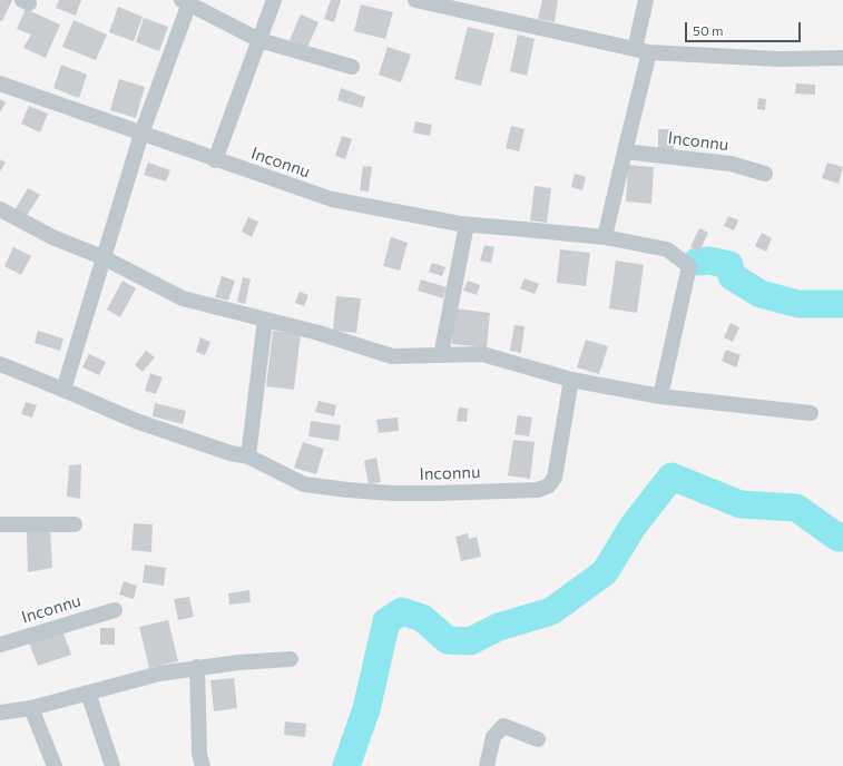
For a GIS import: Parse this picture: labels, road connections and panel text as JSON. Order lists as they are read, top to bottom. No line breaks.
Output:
{"streets":{"street":["Inconnu"]},"scale_bar":"50 m"}
